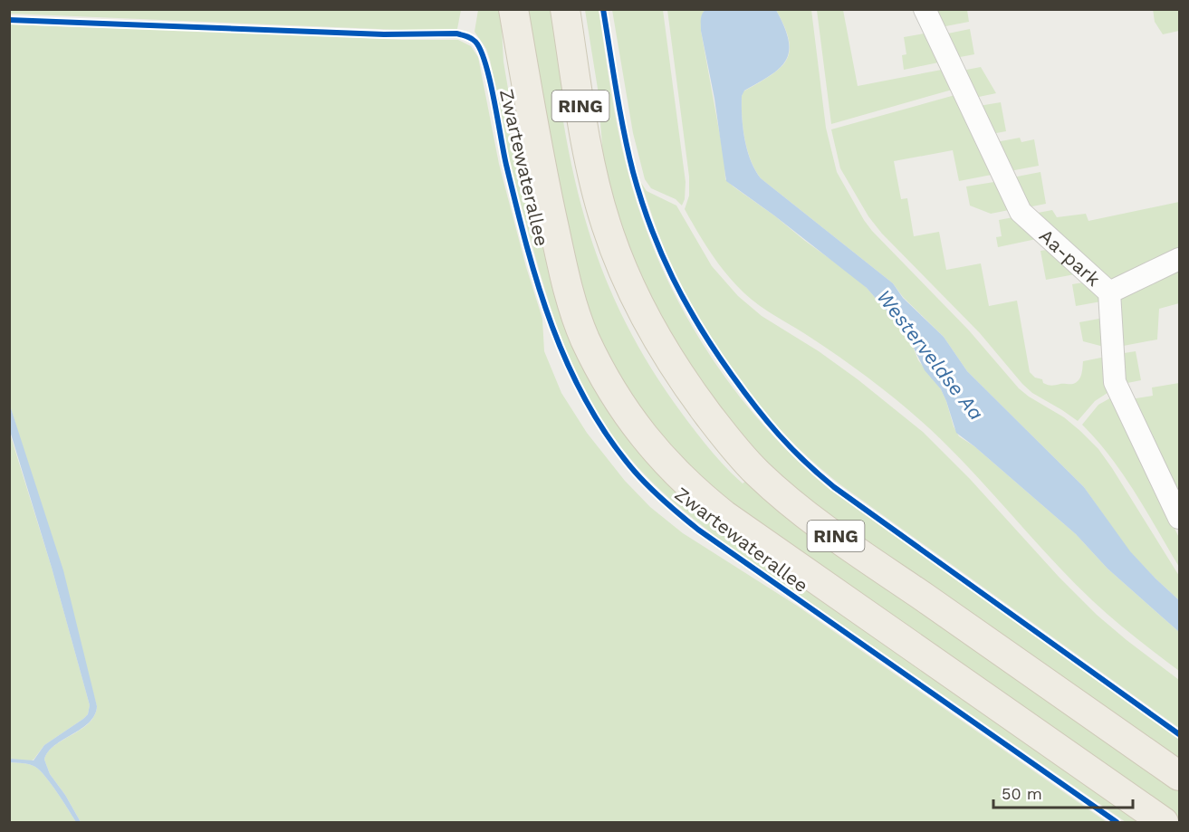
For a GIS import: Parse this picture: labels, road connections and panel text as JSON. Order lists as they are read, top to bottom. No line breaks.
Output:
{"streets":{"main road":["RING","Zwartewaterallee"],"street":["Aa-park"]},"water":["Westerveldse Aa"],"scale_bar":"50 m"}
